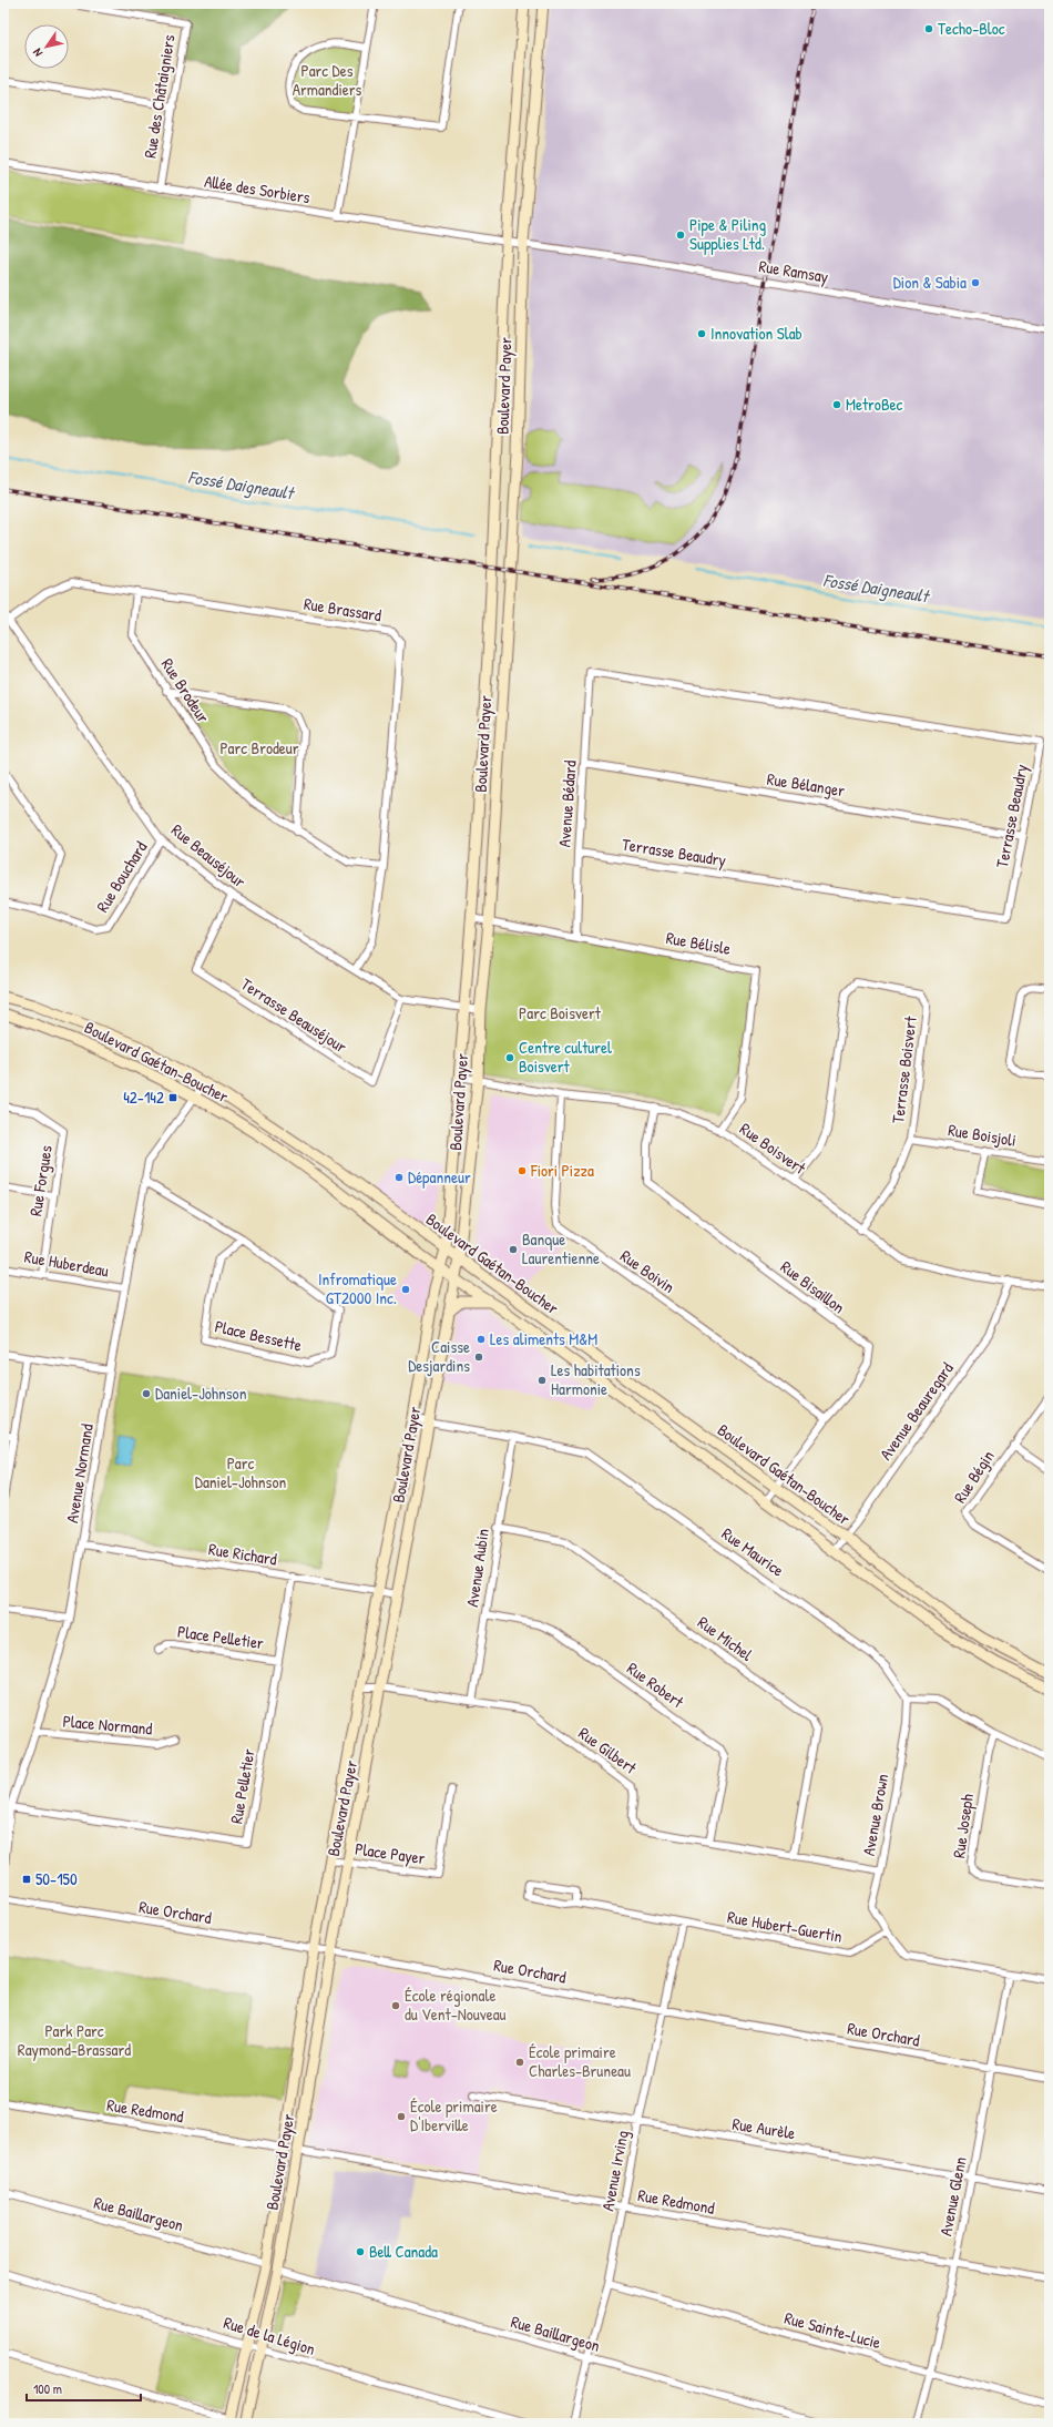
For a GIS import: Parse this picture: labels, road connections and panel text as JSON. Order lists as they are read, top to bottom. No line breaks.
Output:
{"streets":{"street":["Rue des Châtaigniers","Allée des Sorbiers","Rue Ramsay","Boulevard Payer","Rue Brassard","Rue Brodeur","Rue Bélanger","Avenue Bédard","Terrasse Beaudry","Rue Beauséjour","Rue Bouchard","Rue Bélisle","Terrasse Beauséjour","Boulevard Gaétan-Boucher","Terrasse Boisvert","Rue Boisjoli","Rue Boisvert","Rue Forgues","Rue Huberdeau","Rue Boivin","Rue Bisaillon","Place Bessette","Avenue Beauregard","Avenue Normand","Rue Bégin","Rue Maurice","Rue Richard","Avenue Aubin","Place Pelletier","Rue Michel","Rue Robert","Place Normand","Rue Gilbert","Rue Pelletier","Avenue Brown","Rue Joseph","Place Payer","Rue Orchard","Rue Hubert-Guertin","Rue Redmond","Rue Aurèle","Avenue Irving","Avenue Glenn","Rue Baillargeon","Rue Sainte-Lucie","Rue de la Légion"]},"crossings":[["Rue des Châtaigniers","Allée des Sorbiers"],["Allée des Sorbiers","Rue Ramsay"],["Allée des Sorbiers","Boulevard Payer"],["Rue Ramsay","Boulevard Payer"],["Boulevard Payer","Rue Beauséjour"],["Boulevard Payer","Rue Bélisle"],["Boulevard Payer","Boulevard Gaétan-Boucher"],["Boulevard Payer","Rue Boisvert"],["Boulevard Payer","Rue Maurice"],["Boulevard Payer","Rue Richard"],["Boulevard Payer","Rue Gilbert"],["Boulevard Payer","Place Payer"],["Boulevard Payer","Rue Orchard"],["Boulevard Payer","Rue Redmond"],["Boulevard Payer","Rue Baillargeon"],["Boulevard Payer","Rue de la Légion"],["Rue Brassard","Rue Brodeur"],["Rue Brassard","Rue Beauséjour"],["Rue Bélanger","Avenue Bédard"],["Rue Bélanger","Terrasse Beaudry"],["Avenue Bédard","Terrasse Beaudry"],["Avenue Bédard","Rue Bélisle"],["Rue Beauséjour","Rue Bouchard"],["Rue Beauséjour","Terrasse Beauséjour"],["Rue Bélisle","Rue Boisvert"],["Boulevard Gaétan-Boucher","Rue Bisaillon"],["Boulevard Gaétan-Boucher","Avenue Beauregard"],["Boulevard Gaétan-Boucher","Avenue Normand"],["Terrasse Boisvert","Rue Boisjoli"],["Terrasse Boisvert","Rue Boisvert"],["Rue Boisvert","Rue Boivin"],["Rue Boisvert","Rue Bisaillon"],["Rue Boisvert","Avenue Beauregard"],["Rue Forgues","Rue Huberdeau"],["Rue Huberdeau","Avenue Normand"],["Rue Boivin","Rue Bisaillon"],["Place Bessette","Avenue Normand"],["Avenue Normand","Rue Richard"],["Avenue Normand","Place Normand"],["Avenue Normand","Rue Pelletier"],["Rue Maurice","Avenue Aubin"],["Rue Maurice","Avenue Brown"],["Rue Richard","Rue Pelletier"],["Avenue Aubin","Rue Michel"],["Avenue Aubin","Rue Robert"],["Avenue Aubin","Rue Gilbert"],["Place Pelletier","Rue Pelletier"],["Rue Michel","Rue Gilbert"],["Rue Robert","Rue Gilbert"],["Rue Gilbert","Avenue Brown"],["Avenue Brown","Rue Hubert-Guertin"],["Rue Orchard","Avenue Irving"],["Rue Orchard","Avenue Glenn"],["Rue Hubert-Guertin","Avenue Irving"],["Rue Redmond","Avenue Irving"],["Rue Redmond","Avenue Glenn"],["Rue Aurèle","Avenue Irving"],["Rue Aurèle","Avenue Glenn"],["Avenue Irving","Rue Baillargeon"],["Avenue Irving","Rue Sainte-Lucie"],["Avenue Glenn","Rue Sainte-Lucie"]],"water":["Fossé Daigneault"],"parks":["Parc Des Armandiers","Parc Brodeur","Parc Boisvert","Parc Daniel-Johnson","Park Parc Raymond-Brassard"],"places":{"other":["Techo-Bloc","Pipe & Piling Supplies Ltd.","Dion & Sabia","Innovation Slab","MetroBec","Centre culturel Boisvert","Fiori Pizza","Dépanneur","Banque Laurentienne","Infromatique GT2000 Inc.","Les aliments M&M","Caisse Desjardins","Les habitations Harmonie","Daniel-Johnson","École régionale du Vent-Nouveau","École primaire Charles-Bruneau","École primaire D'Iberville","Bell Canada"],"transit":["42-142","50-150"]},"scale_bar":"100 m","north":"bottom left"}
